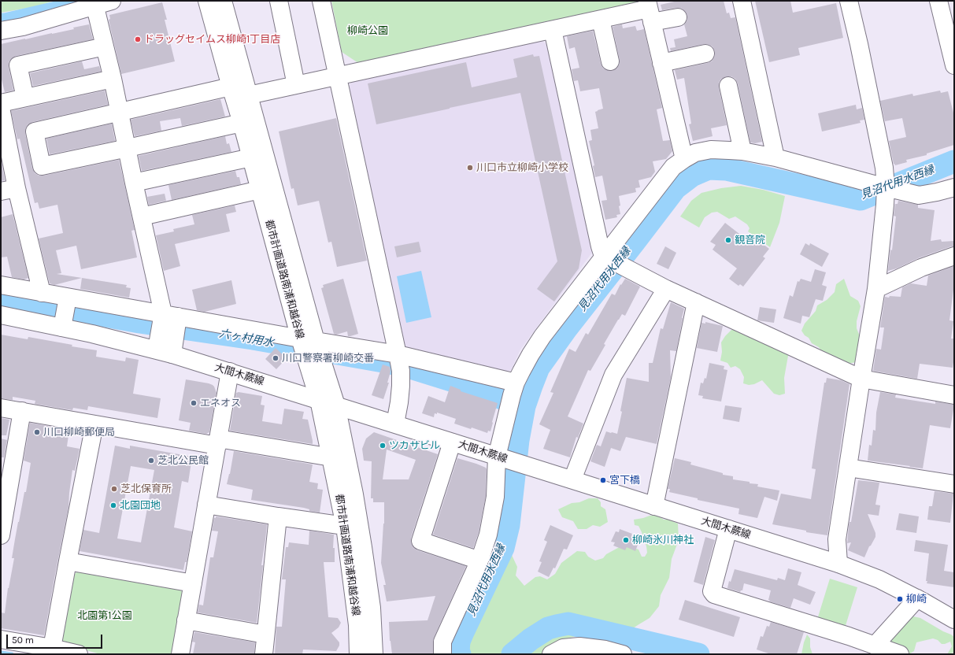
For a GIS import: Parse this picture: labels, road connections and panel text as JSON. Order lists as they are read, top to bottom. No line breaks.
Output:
{"streets":{"street":["都市計画道路南浦和越谷線","大間木蕨線"]},"crossings":[["都市計画道路南浦和越谷線","大間木蕨線"]],"water":["見沼代用水西縁","六ヶ村用水"],"parks":["柳崎公園","北園第1公園"],"places":["ドラッグセイムス柳崎1丁目店","川口市立柳崎小学校","観音院","川口警察署柳崎交番","エネオス","川口柳崎郵便局","ツカサビル","芝北公民館","宮下橋","芝北保育所","北園団地","柳崎氷川神社","柳崎"],"scale_bar":"50 m"}
